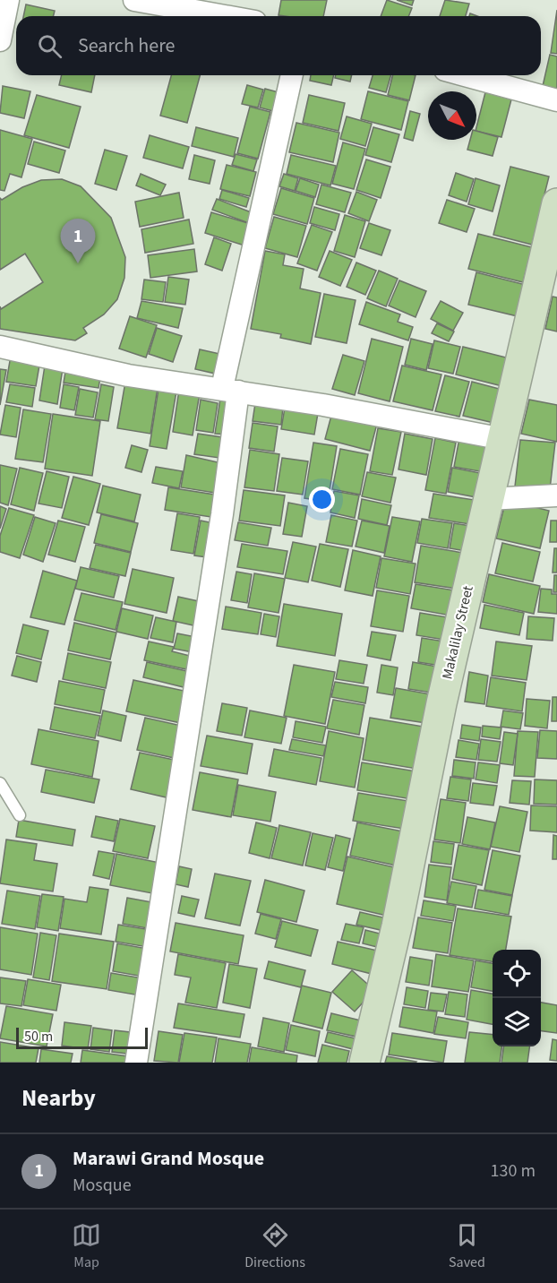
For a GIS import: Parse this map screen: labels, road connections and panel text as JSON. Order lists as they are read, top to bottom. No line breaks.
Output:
{"streets":{"main road":["Makalilay Street"]},"scale_bar":"50 m","north":"bottom right","page":{"search":"Search here","pins":"1","scale":"50 m","heading":"Nearby","list":[{"mark":"1","name":"Marawi Grand Mosque","note":"Mosque","value":"130 m"}],"nav":["Map","Directions","Saved"]}}
